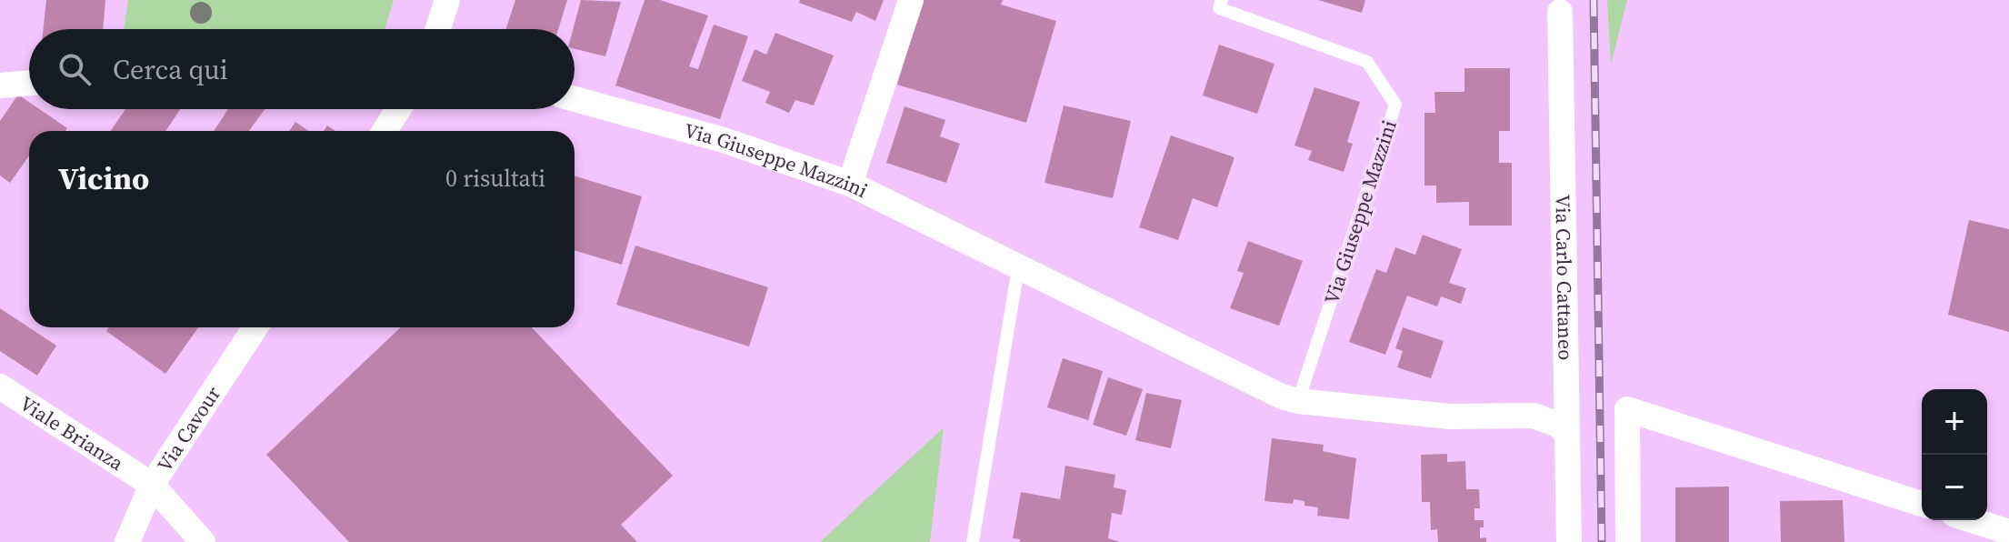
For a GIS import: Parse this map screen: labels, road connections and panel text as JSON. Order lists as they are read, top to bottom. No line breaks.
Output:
{"streets":{"street":["Via Giuseppe Mazzini","Via Carlo Cattaneo","Via Cavour","Viale Brianza"]},"crossings":[["Via Giuseppe Mazzini","Via Carlo Cattaneo"],["Via Cavour","Viale Brianza"]],"page":{"search":"Cerca qui","heading":["Vicino","0 risultati"],"map_buttons":["+","−"]}}
